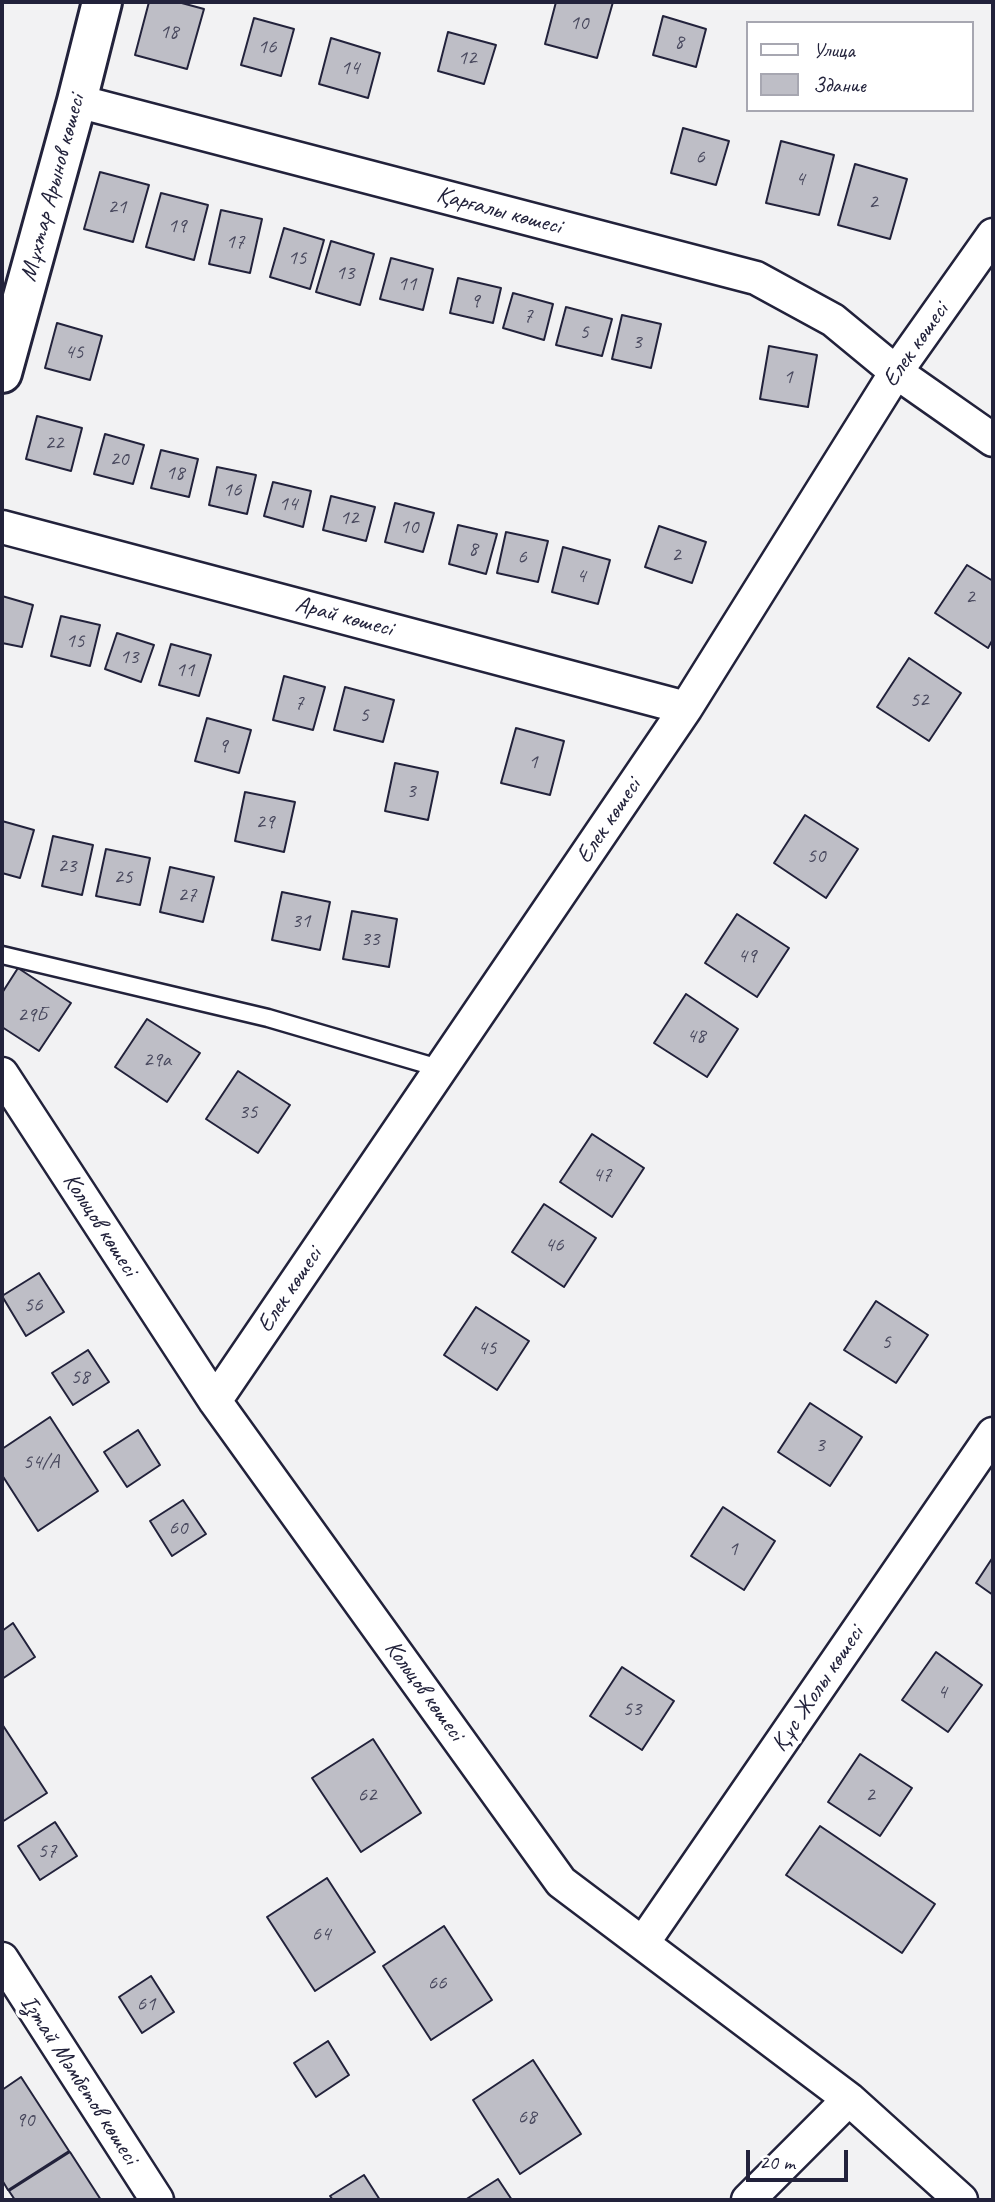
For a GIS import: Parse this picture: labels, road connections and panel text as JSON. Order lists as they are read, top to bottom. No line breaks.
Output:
{"streets":{"street":["Мұхтар Арынов көшесі","Қарғалы көшесі","Елек көшесі","Арай көшесі","Кольцов көшесі","Құс Жолы көшесі","Ізтай Мәмбетов көшесі"]},"crossings":[["Мұхтар Арынов көшесі","Қарғалы көшесі"],["Қарғалы көшесі","Елек көшесі"],["Елек көшесі","Арай көшесі"],["Елек көшесі","Кольцов көшесі"],["Кольцов көшесі","Құс Жолы көшесі"]],"house_numbers":["10","18","8","16","12","14","6","4","2","21","19","17","15","13","11","9","7","5","3","45","1","22","20","18","16","14","12","10","8","2","6","4","2","15","13","11","52","7","5","9","1","3","29","50","23","25","27","31","33","49","29Б","48","29а","35","47","46","56","5","45","58","3","54/А","60","1","4","53","62","2","57","64","66","61","68","90"],"legend":["Улица","Здание"],"scale_bar":"20 m"}
